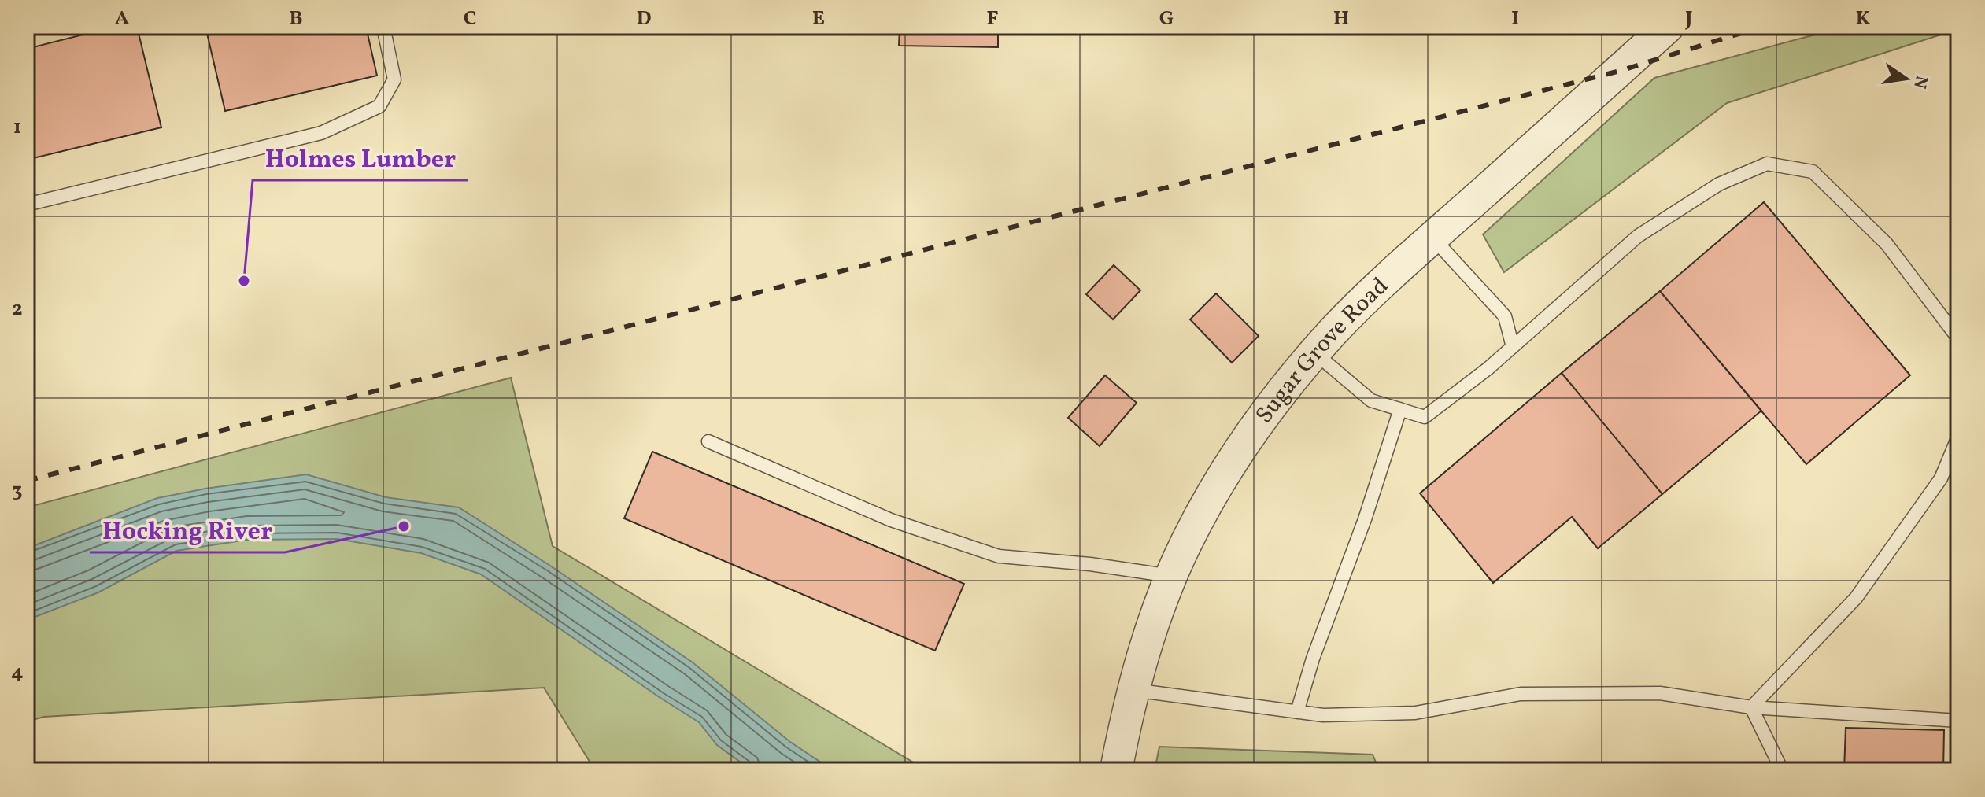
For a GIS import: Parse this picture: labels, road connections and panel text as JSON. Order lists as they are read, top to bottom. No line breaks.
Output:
{"streets":{"street":["Sugar Grove Road"]},"places":["Holmes Lumber","Hocking River"],"north":"right","grid":{"columns":["A","B","C","D","E","F","G","H","I","J","K"],"rows":["1","2","3","4"]}}
